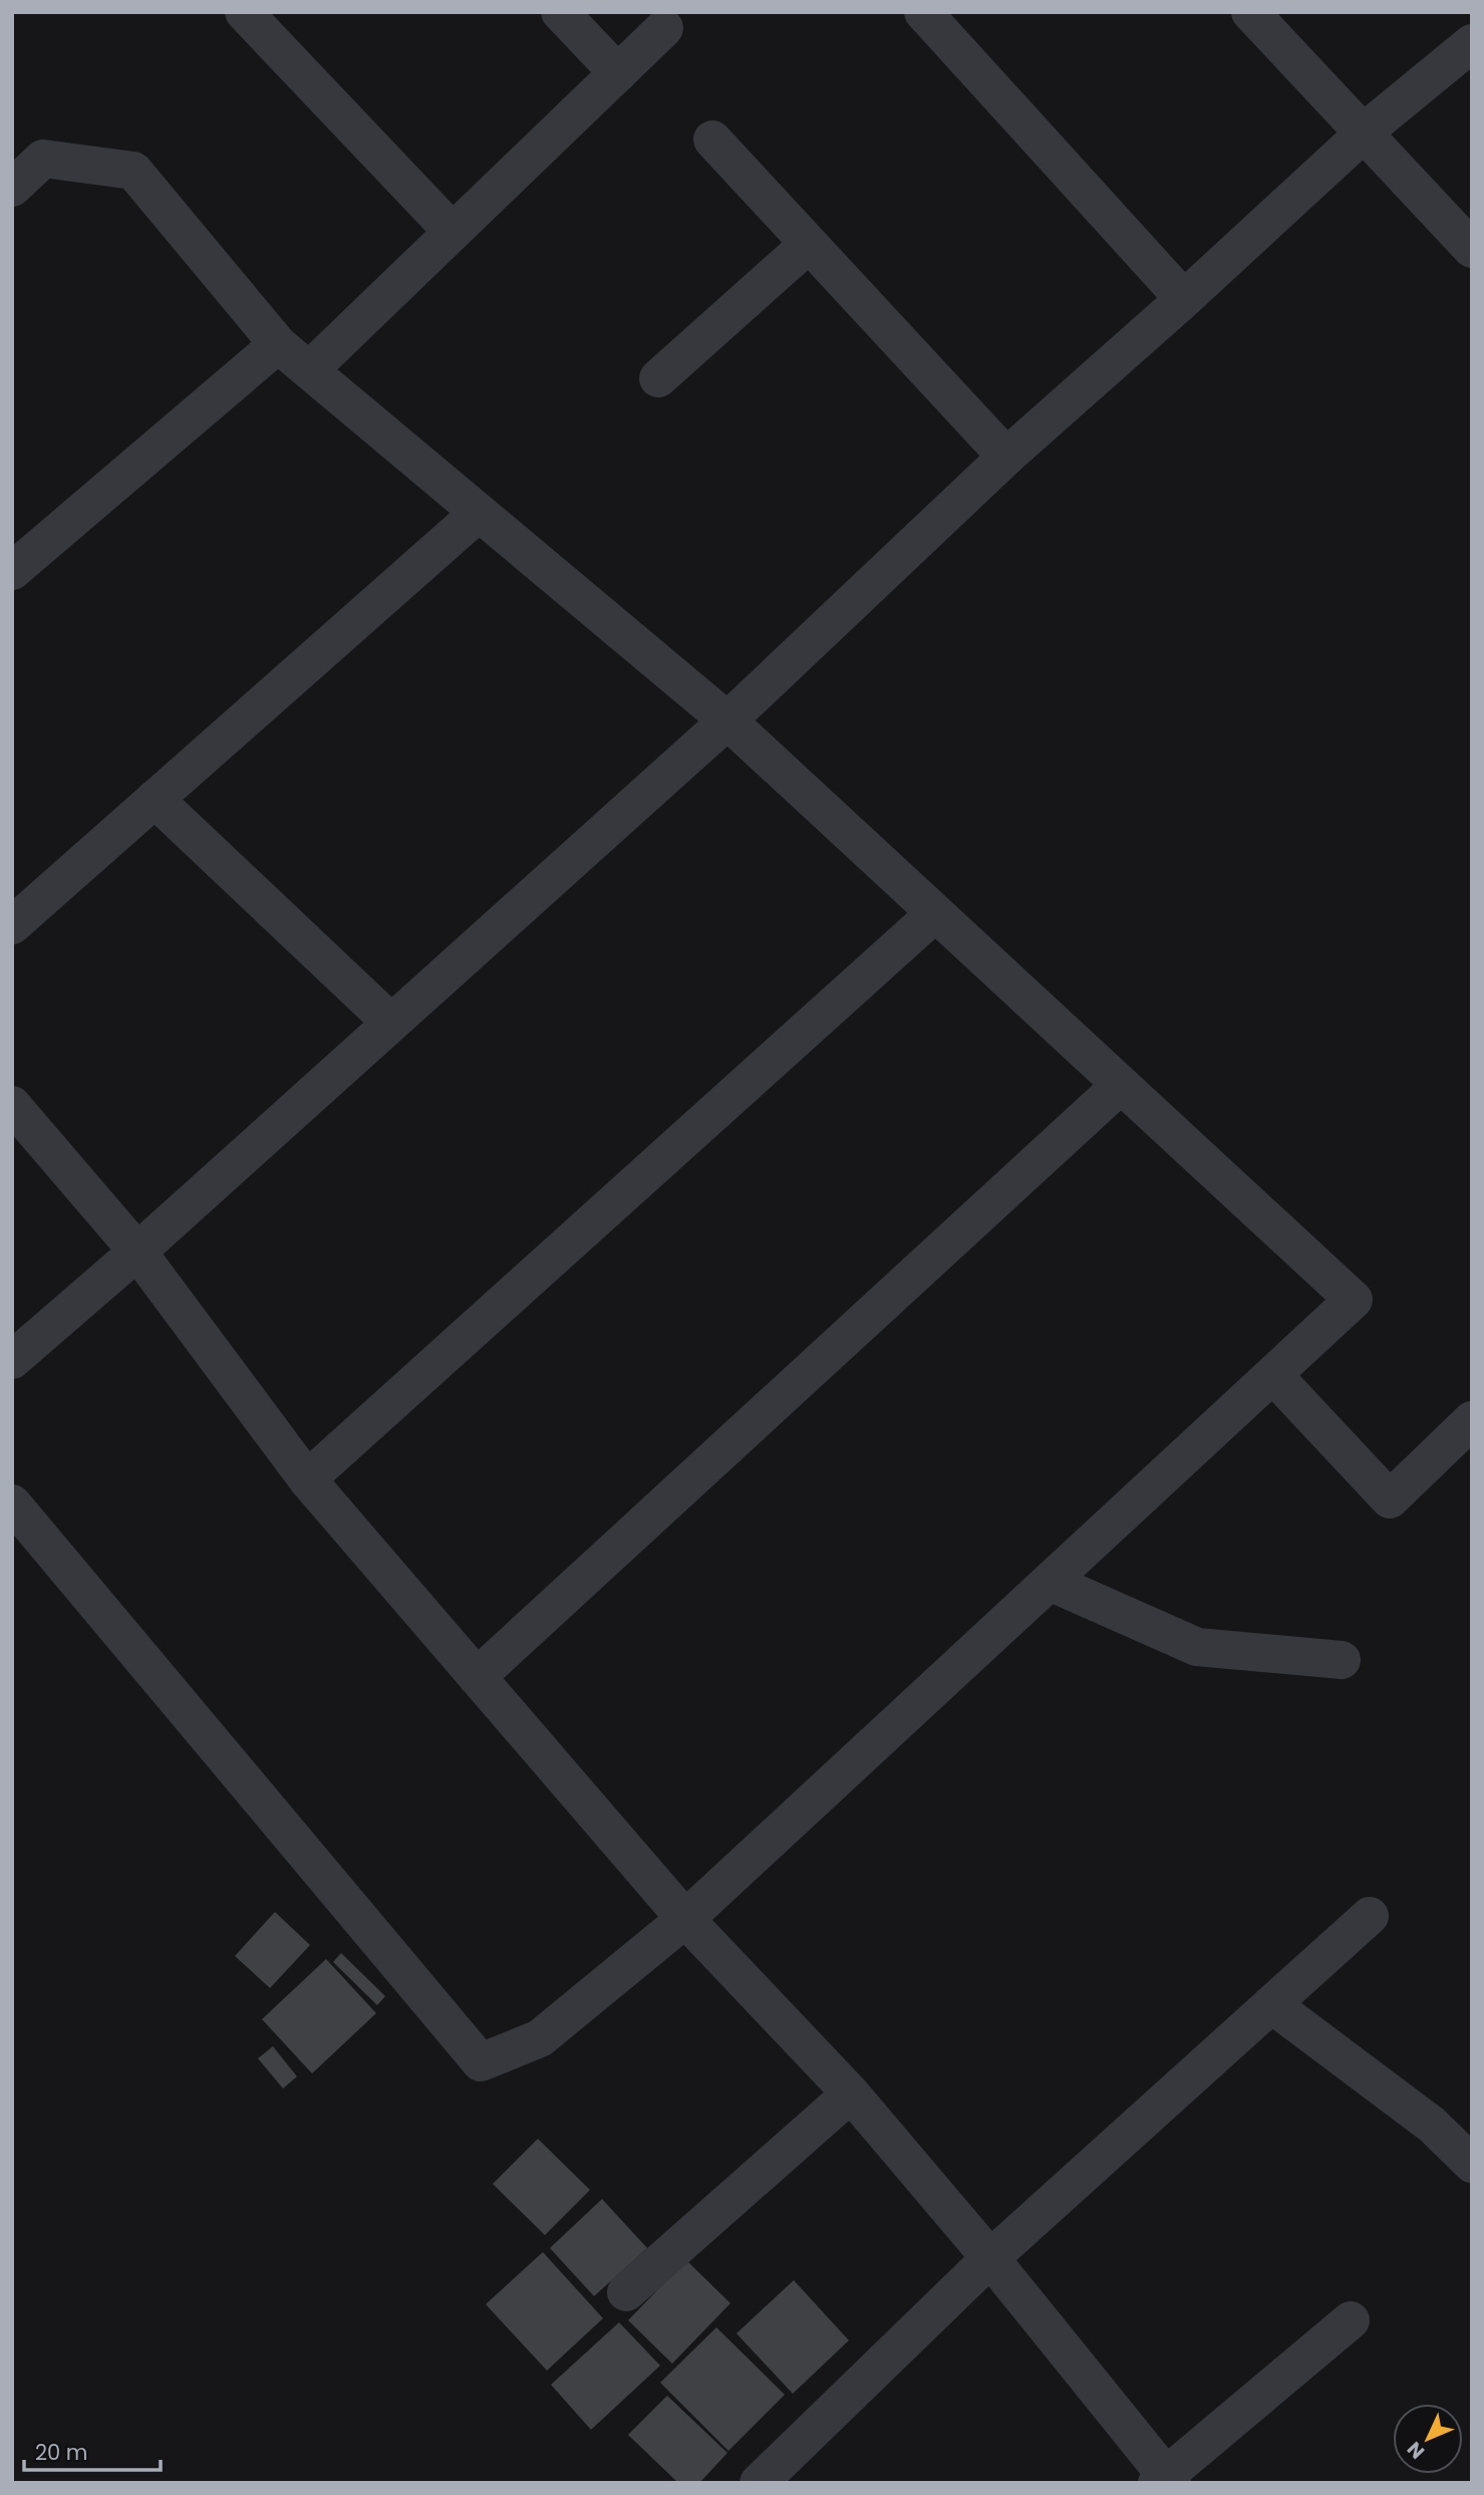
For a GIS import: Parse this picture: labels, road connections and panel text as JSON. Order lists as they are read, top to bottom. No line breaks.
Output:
{"scale_bar":"20 m","north":"bottom left"}
